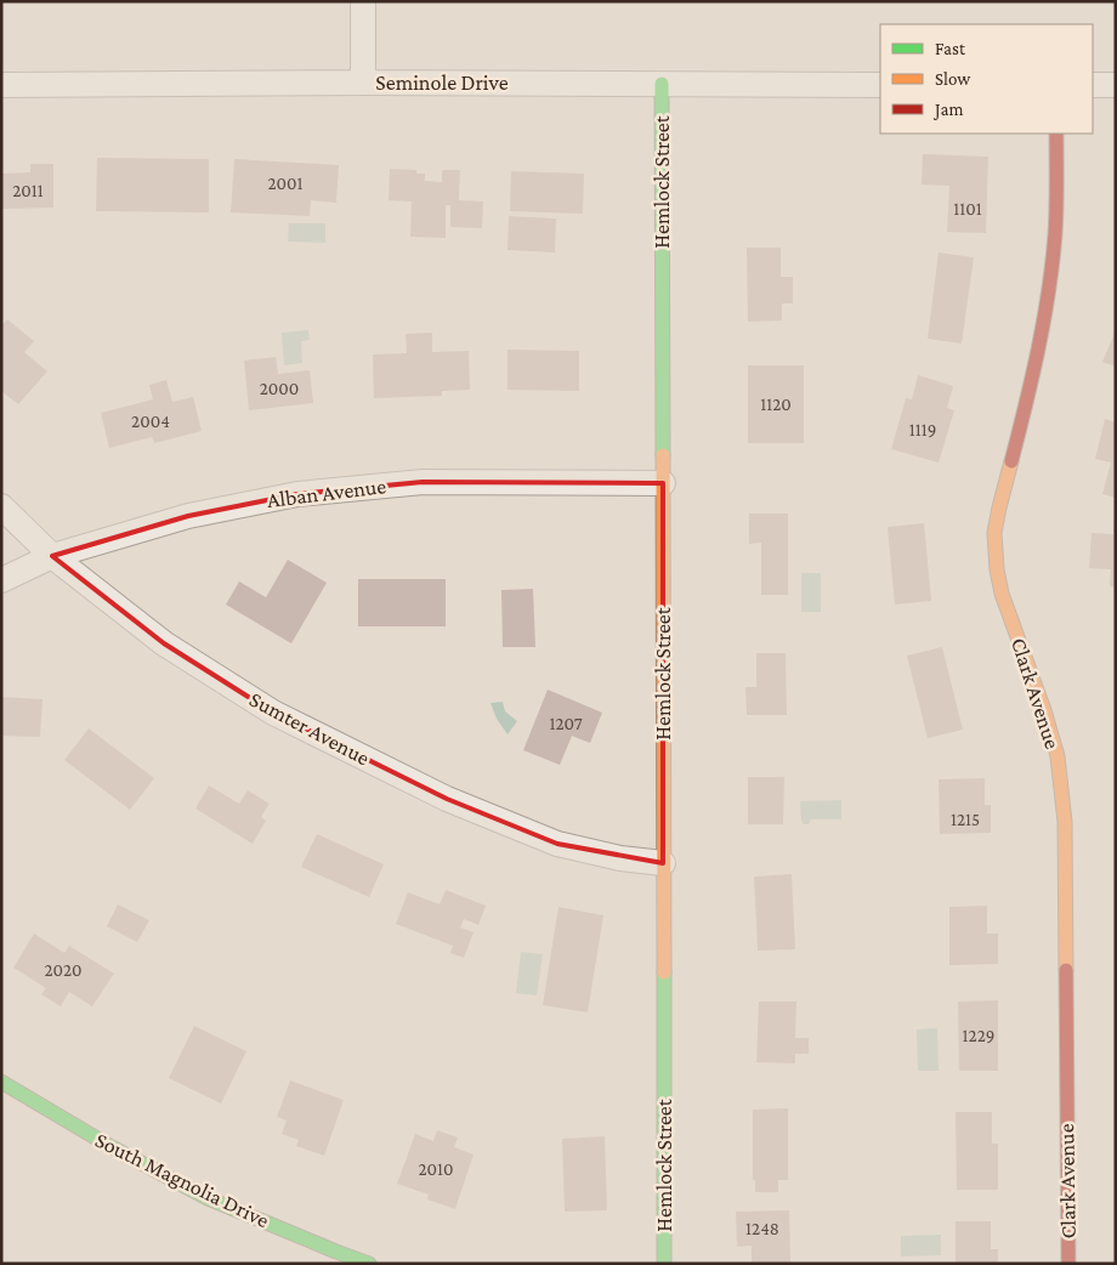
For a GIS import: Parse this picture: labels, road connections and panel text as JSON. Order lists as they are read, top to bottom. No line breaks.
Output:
{"streets":{"street":["Seminole Drive","Hemlock Street","Alban Avenue","Clark Avenue","Sumter Avenue","South Magnolia Drive"]},"crossings":[["Seminole Drive","Hemlock Street"],["Hemlock Street","Alban Avenue"],["Hemlock Street","Sumter Avenue"],["Alban Avenue","Sumter Avenue"]],"house_numbers":["2001","2011","1101","2000","1120","2004","1119","1207","1215","2020","1229","2010","1248"],"legend":["Fast","Slow","Jam"]}
